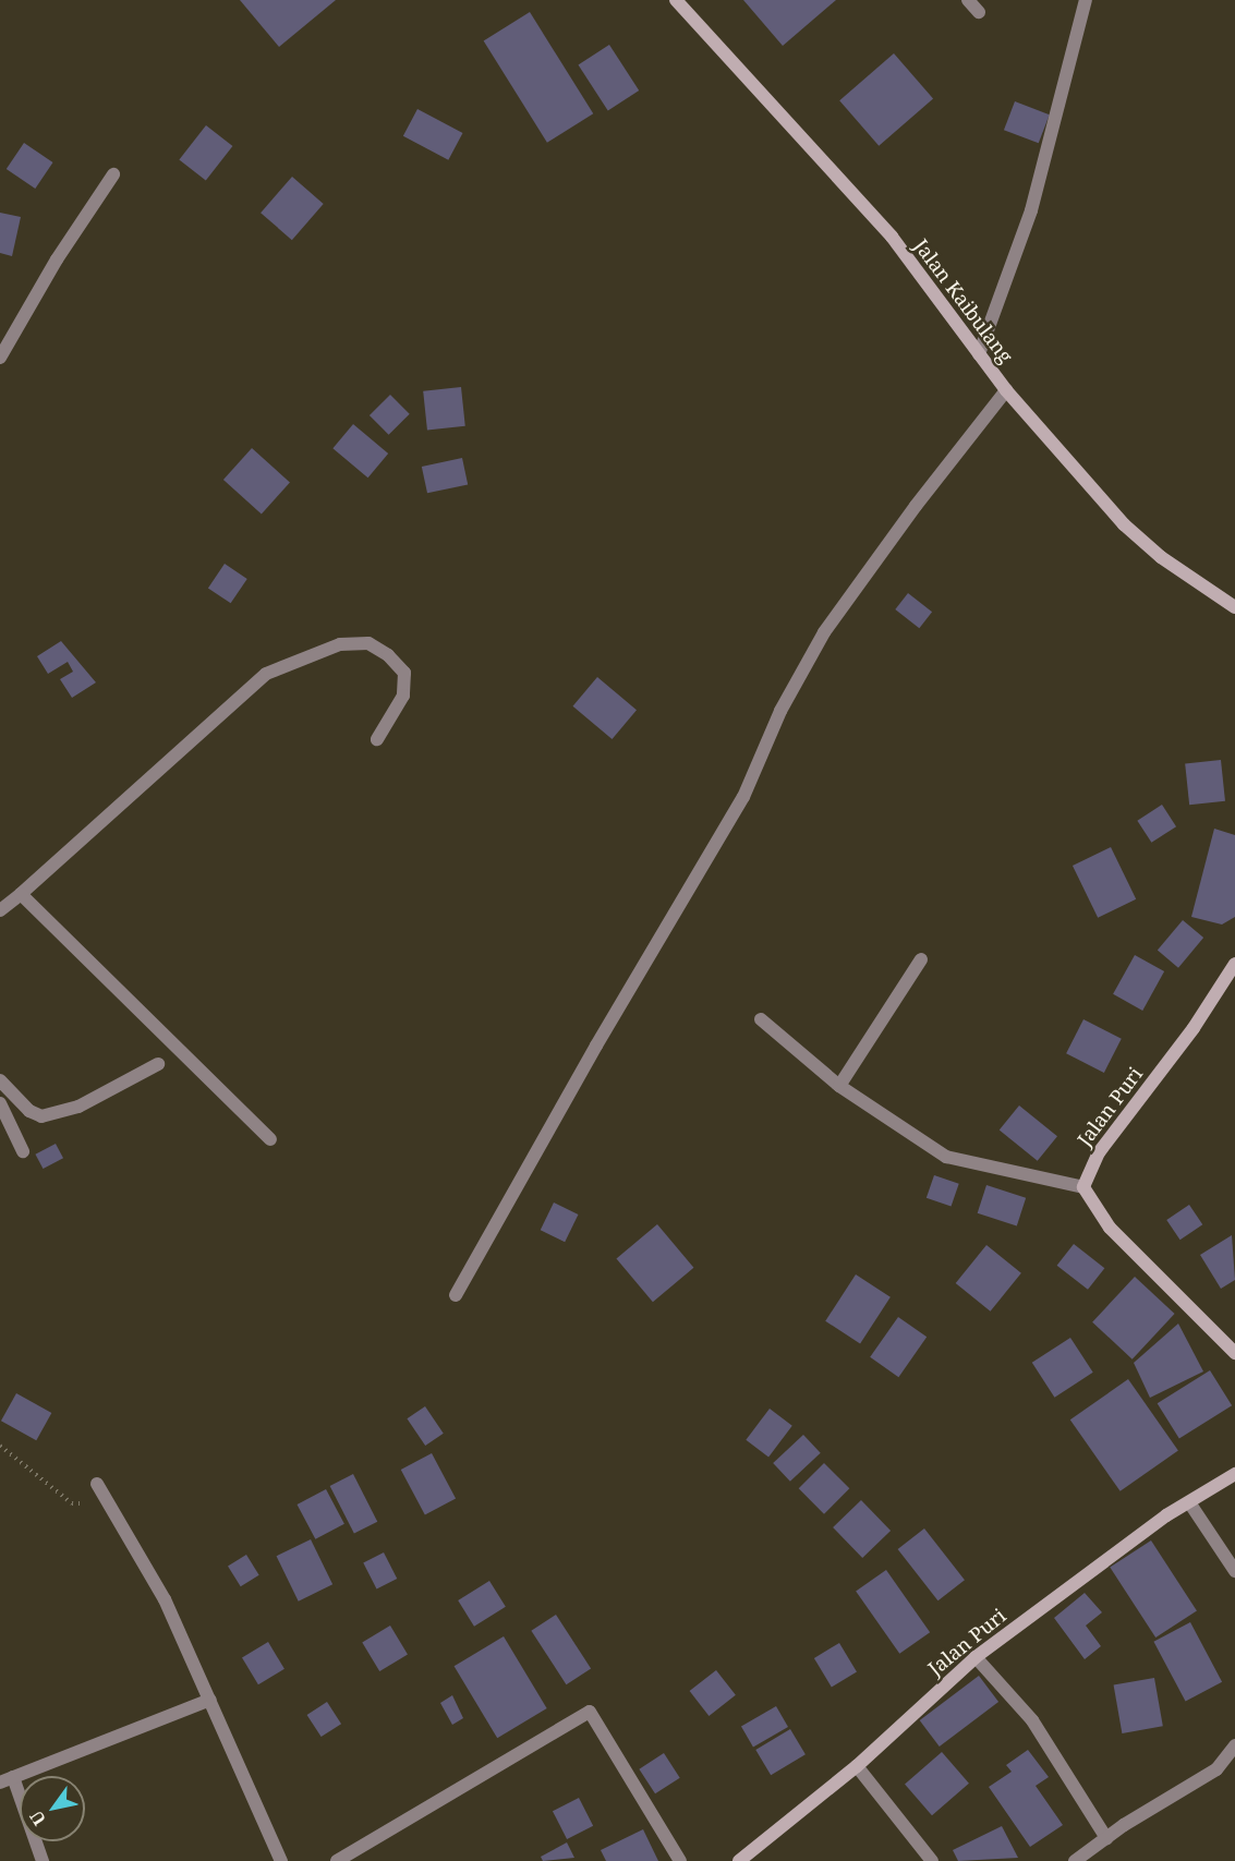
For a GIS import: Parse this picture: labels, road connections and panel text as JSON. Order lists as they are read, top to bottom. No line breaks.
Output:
{"streets":{"street":["Jalan Kaibulang","Jalan Puri"]},"north":"bottom left"}
